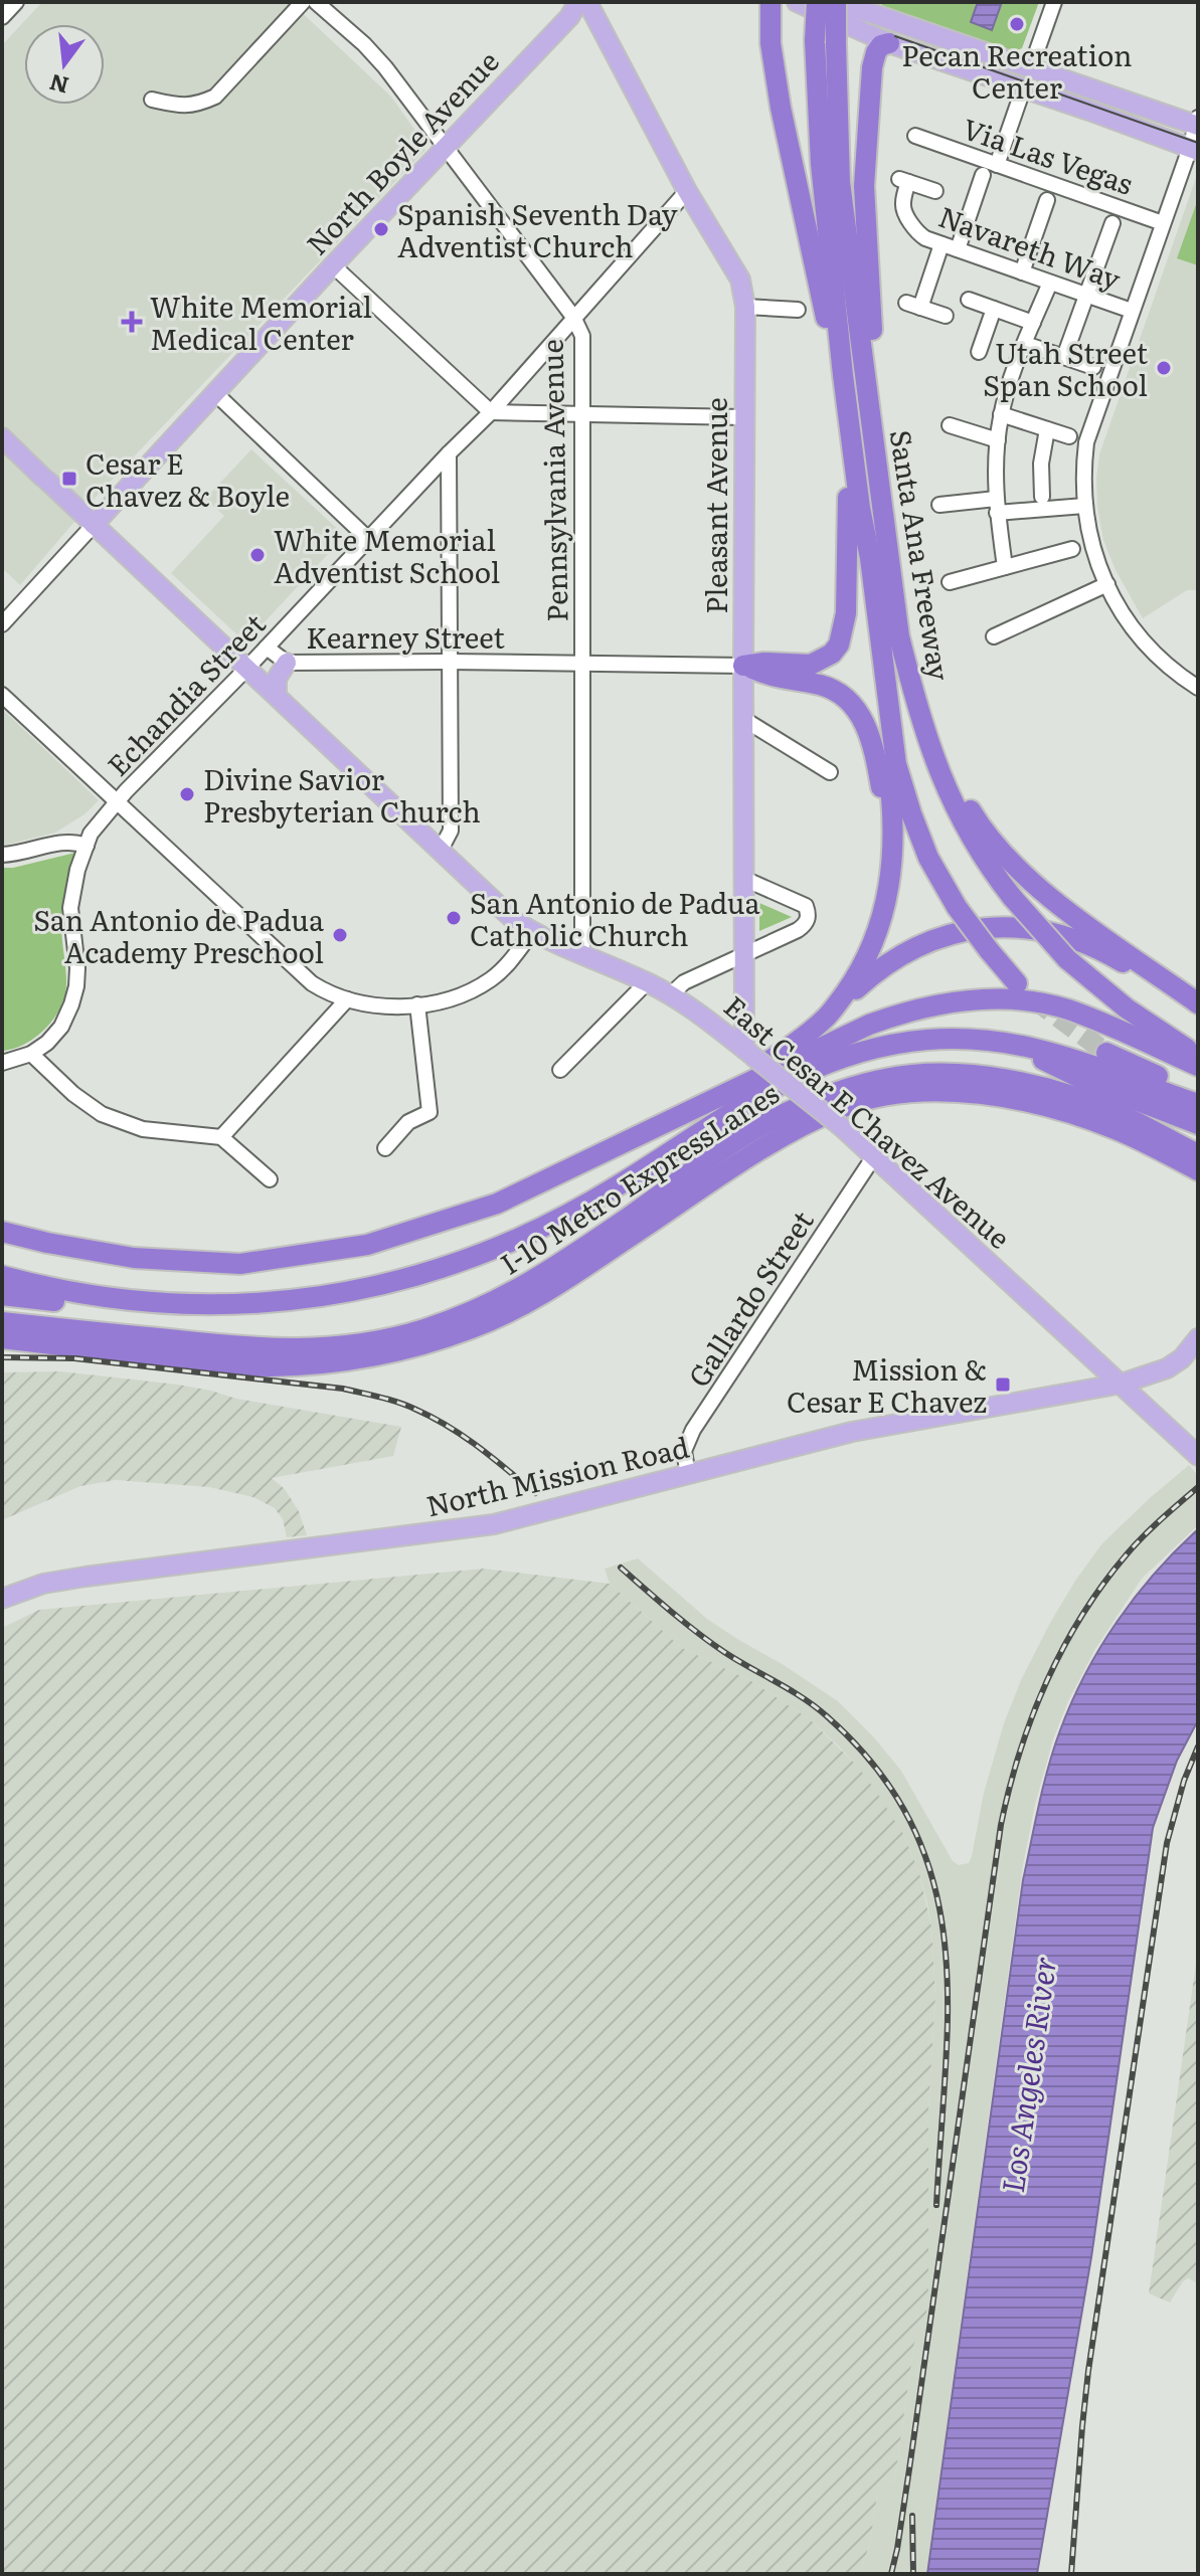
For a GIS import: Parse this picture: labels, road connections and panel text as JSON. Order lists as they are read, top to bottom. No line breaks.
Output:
{"streets":{"highway":["Santa Ana Freeway","I-10 Metro ExpressLanes"],"main road":["North Boyle Avenue","Pleasant Avenue","East Cesar E Chavez Avenue","North Mission Road"],"street":["Via Las Vegas","Navareth Way","Pennsylvania Avenue","Kearney Street","Echandia Street","Gallardo Street"]},"crossings":[["North Boyle Avenue","Pennsylvania Avenue"],["North Boyle Avenue","East Cesar E Chavez Avenue"],["Pennsylvania Avenue","Kearney Street"],["Pennsylvania Avenue","Echandia Street"],["Pennsylvania Avenue","East Cesar E Chavez Avenue"],["Pleasant Avenue","Kearney Street"],["Pleasant Avenue","Echandia Street"],["Pleasant Avenue","East Cesar E Chavez Avenue"],["Kearney Street","Echandia Street"],["Echandia Street","East Cesar E Chavez Avenue"],["East Cesar E Chavez Avenue","Gallardo Street"],["East Cesar E Chavez Avenue","North Mission Road"],["Gallardo Street","North Mission Road"]],"water":["Los Angeles River"],"places":{"other":["Pecan Recreation Center","Spanish Seventh Day Adventist Church","Utah Street Span School","White Memorial Adventist School","Divine Savior Presbyterian Church","San Antonio de Padua Catholic Church","San Antonio de Padua Academy Preschool"],"health":["White Memorial Medical Center"],"transit":["Cesar E Chavez & Boyle","Mission & Cesar E Chavez"]},"north":"bottom"}
